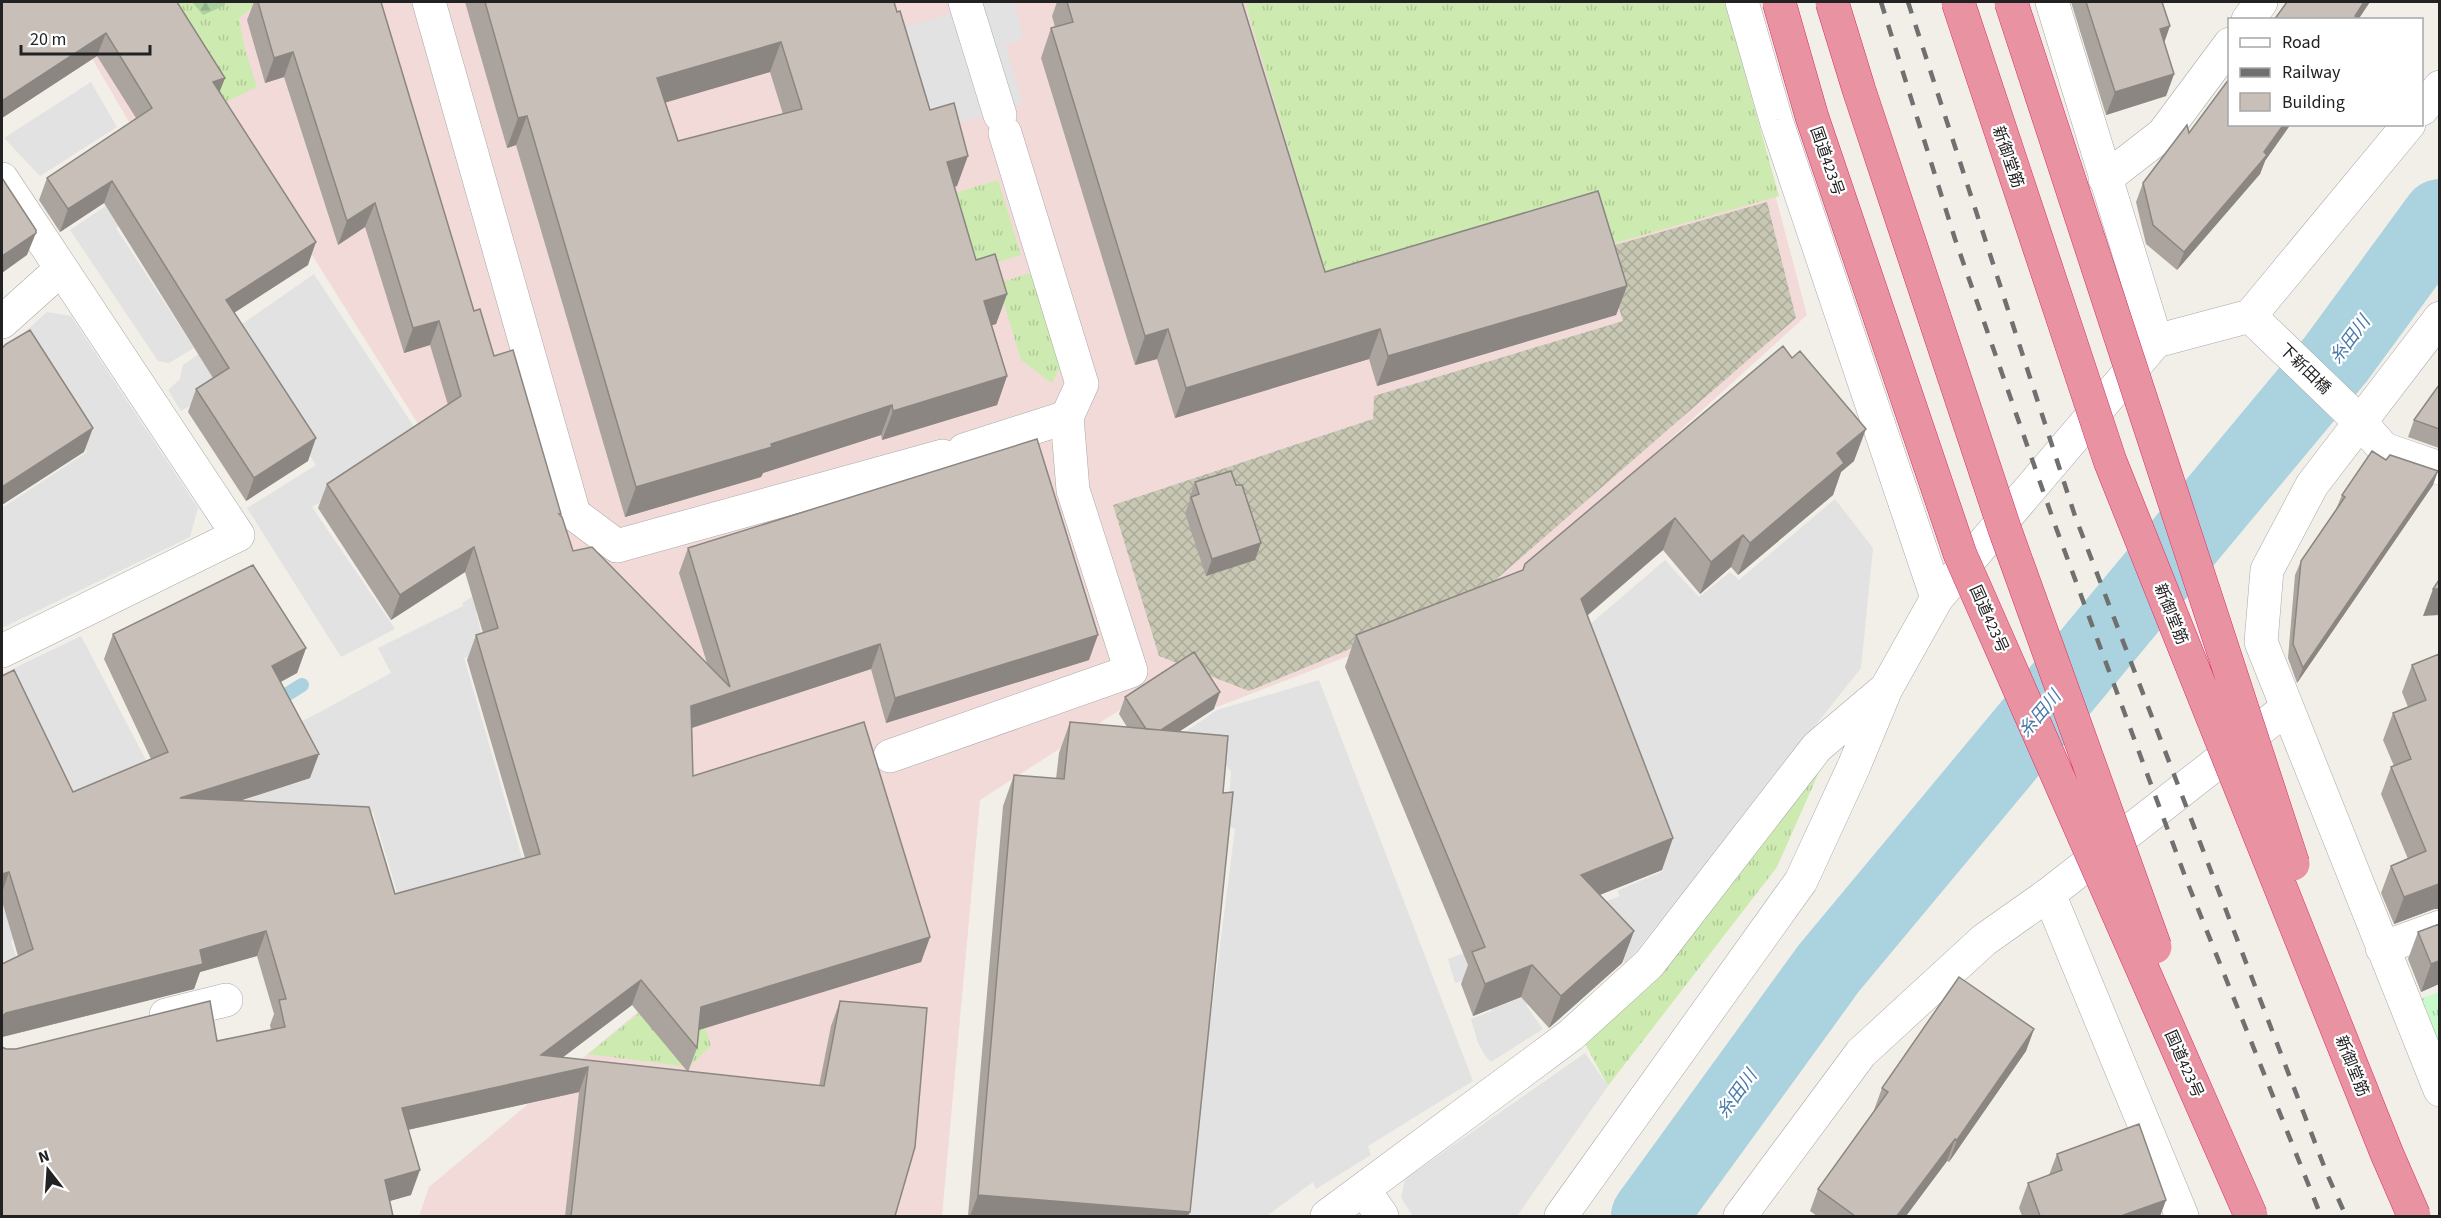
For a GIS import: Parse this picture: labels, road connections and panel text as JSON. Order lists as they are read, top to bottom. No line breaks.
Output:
{"streets":{"highway":["新御堂筋","国道423号"],"street":["下新田橋"]},"water":["糸田川"],"legend":["Road","Railway","Building"],"scale_bar":"20 m","north":"top"}
